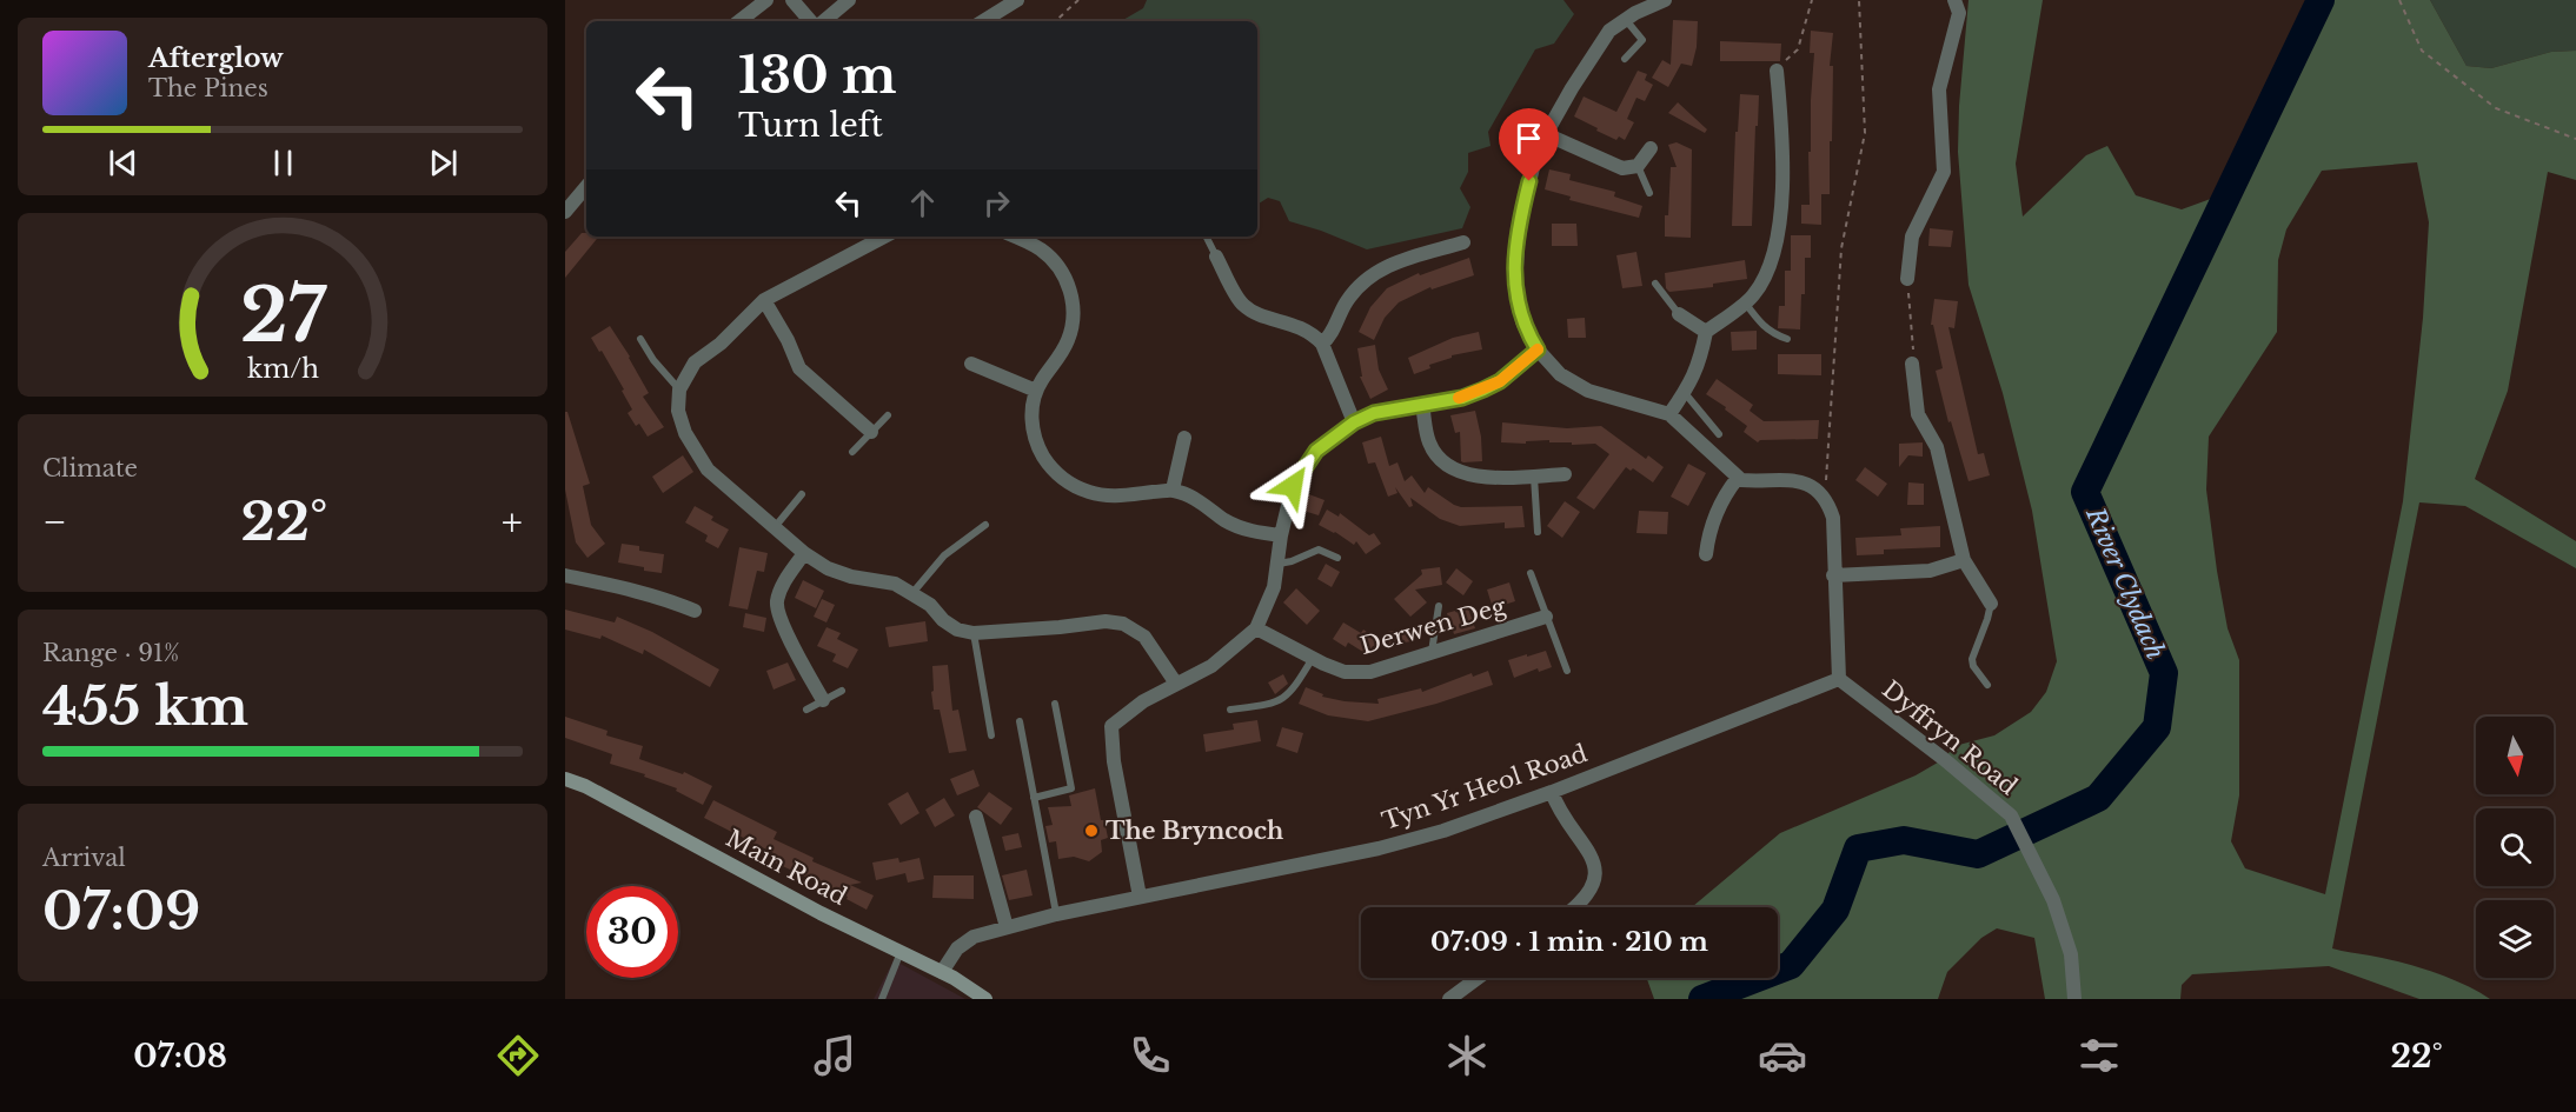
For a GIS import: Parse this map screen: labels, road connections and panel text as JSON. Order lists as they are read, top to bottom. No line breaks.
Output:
{"streets":{"street":["Derwen Deg","Dyffryn Road","Tyn Yr Heol Road","Main Road"]},"crossings":[["Dyffryn Road","Tyn Yr Heol Road"],["Tyn Yr Heol Road","Main Road"]],"water":["River Clydach"],"places":["The Bryncoch"],"north":"bottom","page":{"turn":["130 m","Turn left"],"song":["Afterglow","The Pines"],"tile":["Climate",["Range · 91%","455 km"],["Arrival","07:09"]],"heat":["−","22°","+"],"limit":"30","trip":"07:09 · 1 min · 210 m","tabs":["07:08","22°"],"gauge":["27","km/h"]}}
